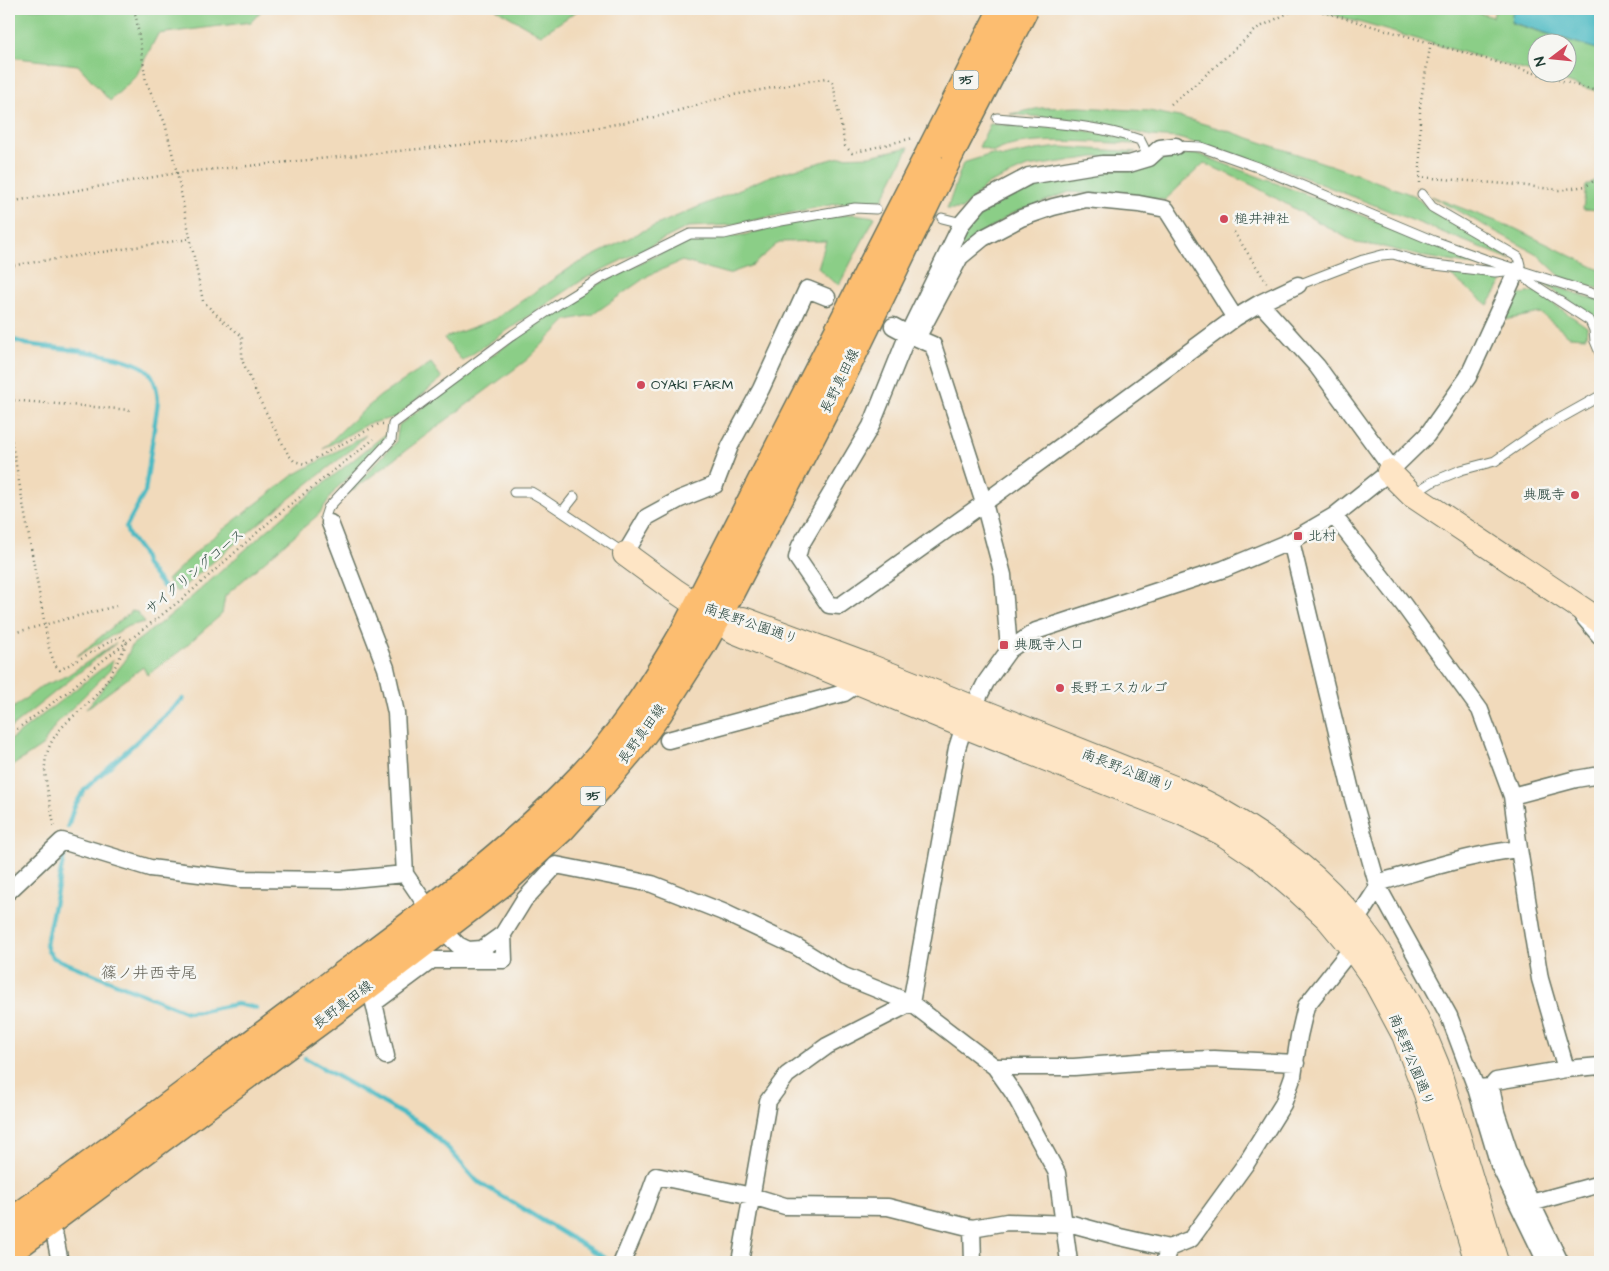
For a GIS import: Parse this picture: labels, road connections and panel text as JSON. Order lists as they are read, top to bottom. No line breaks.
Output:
{"streets":{"main road":["35","長野真田線"],"street":["南長野公園通り"],"path":["サイクリングコース"]},"crossings":[["長野真田線","南長野公園通り"]],"districts":["篠ノ井西寺尾"],"places":{"other":["槌井神社","OYAKI FARM","典厩寺","長野エスカルゴ"],"transit":["北村","典厩寺入口"]},"north":"left"}
